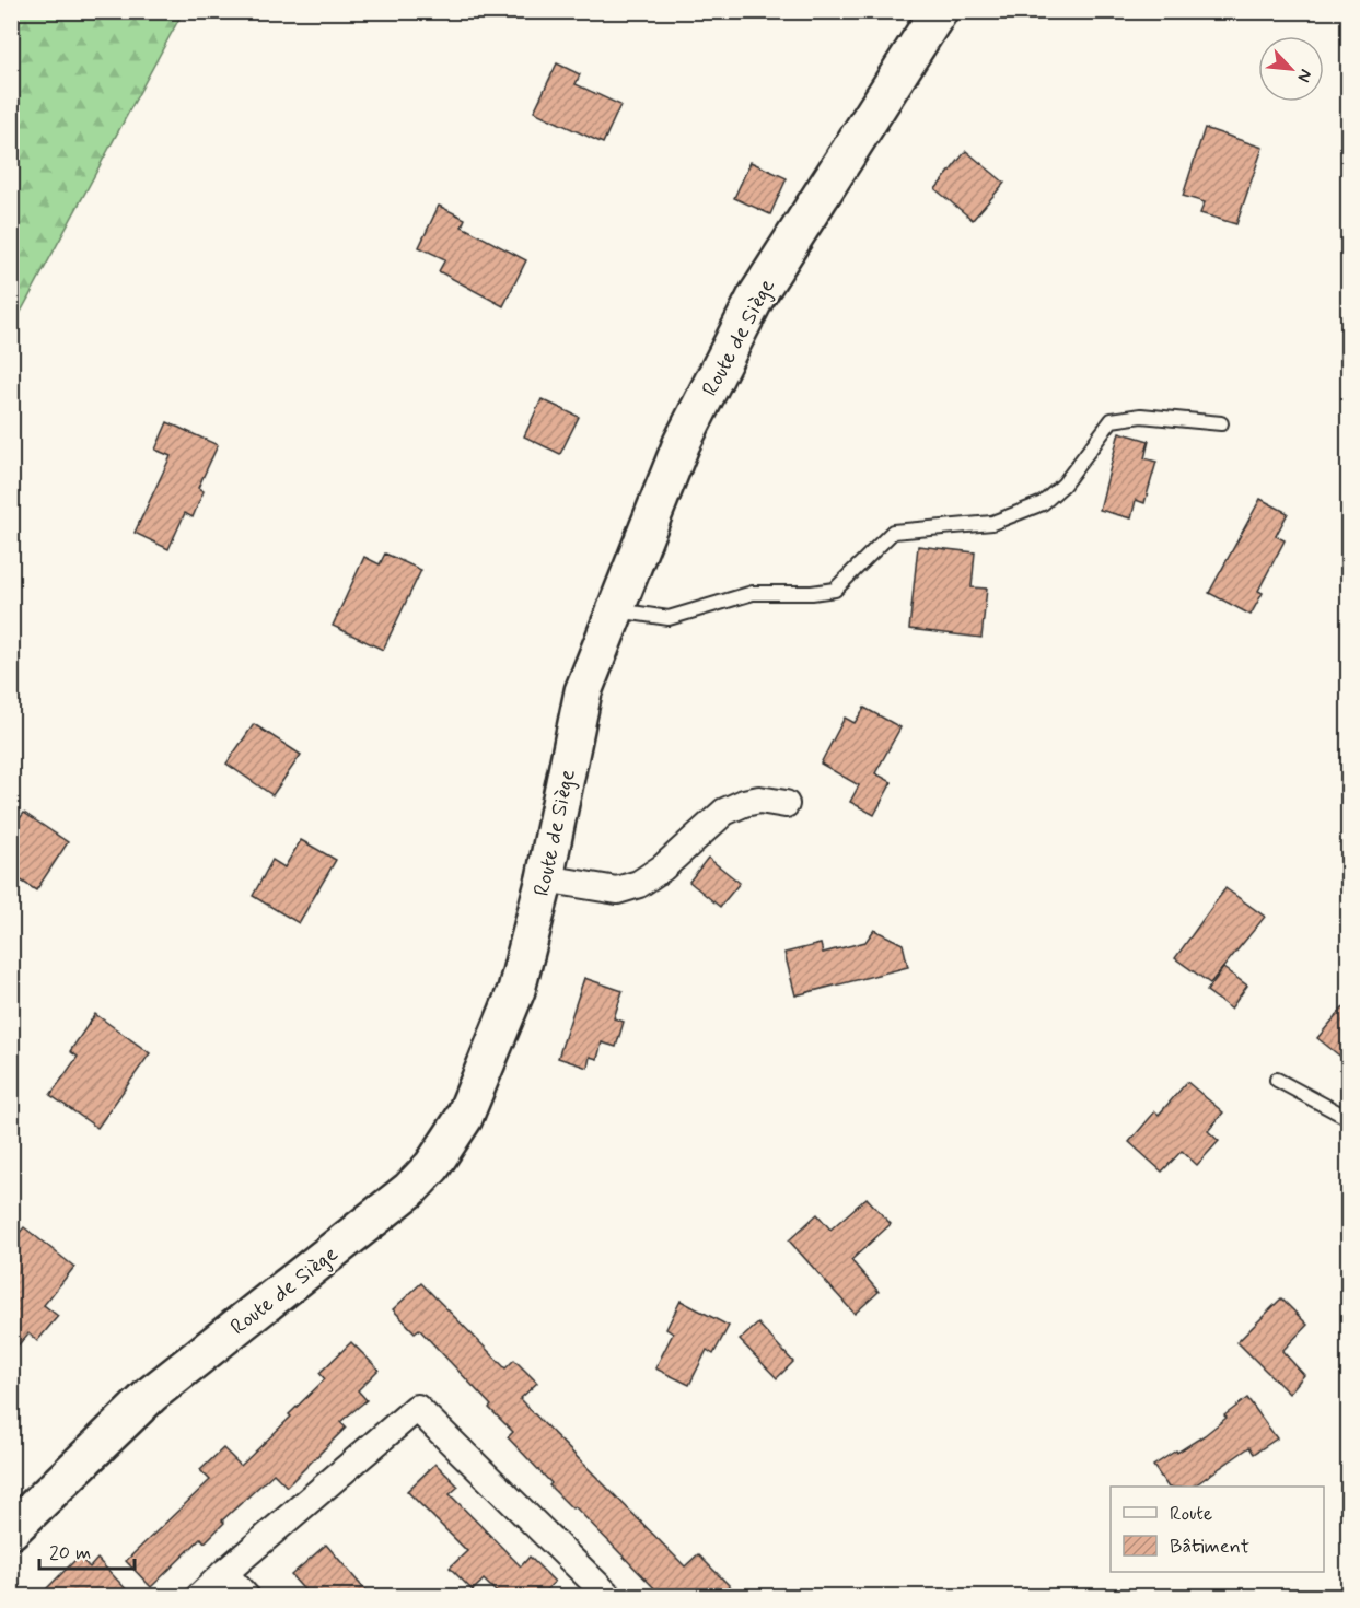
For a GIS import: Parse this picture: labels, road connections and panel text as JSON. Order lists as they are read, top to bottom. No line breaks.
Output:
{"streets":{"street":["Route de Siège"]},"legend":["Route","Bâtiment"],"scale_bar":"20 m","north":"bottom right"}
